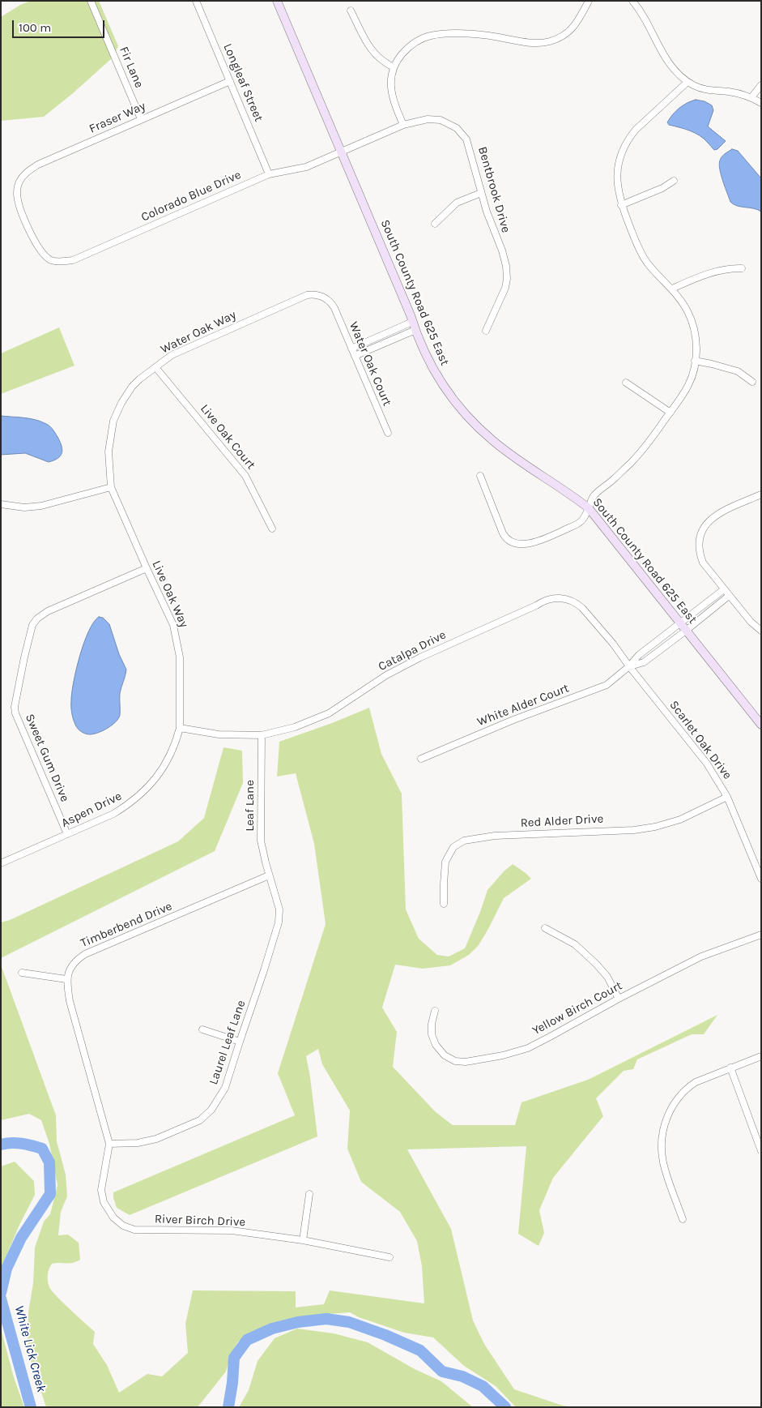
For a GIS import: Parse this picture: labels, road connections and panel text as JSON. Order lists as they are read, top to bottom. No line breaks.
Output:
{"streets":{"street":["Fir Lane","Longleaf Street","Fraser Way","Bentbrook Drive","Colorado Blue Drive","South County Road 625 East","Water Oak Way","Water Oak Court","Live Oak Court","Live Oak Way","Catalpa Drive","White Alder Court","Scarlet Oak Drive","Sweet Gum Drive","Leaf Lane","Aspen Drive","Red Alder Drive","Timberbend Drive","Yellow Birch Court","Laurel Leaf Lane","River Birch Drive"]},"crossings":[["Fir Lane","Fraser Way"],["Longleaf Street","Fraser Way"],["Longleaf Street","Colorado Blue Drive"],["Fraser Way","Colorado Blue Drive"],["Bentbrook Drive","Colorado Blue Drive"],["Bentbrook Drive","South County Road 625 East"],["Colorado Blue Drive","South County Road 625 East"],["South County Road 625 East","White Alder Court"],["Water Oak Way","Water Oak Court"],["Water Oak Way","Live Oak Court"],["Water Oak Way","Live Oak Way"],["Live Oak Way","Catalpa Drive"],["Live Oak Way","Sweet Gum Drive"],["Live Oak Way","Aspen Drive"],["Catalpa Drive","White Alder Court"],["Catalpa Drive","Scarlet Oak Drive"],["Catalpa Drive","Leaf Lane"],["Catalpa Drive","Aspen Drive"],["White Alder Court","Scarlet Oak Drive"],["Scarlet Oak Drive","Red Alder Drive"],["Sweet Gum Drive","Aspen Drive"],["Leaf Lane","Timberbend Drive"],["Leaf Lane","Laurel Leaf Lane"],["Timberbend Drive","Laurel Leaf Lane"],["Laurel Leaf Lane","River Birch Drive"]],"water":["White Lick Creek"],"scale_bar":"100 m"}
